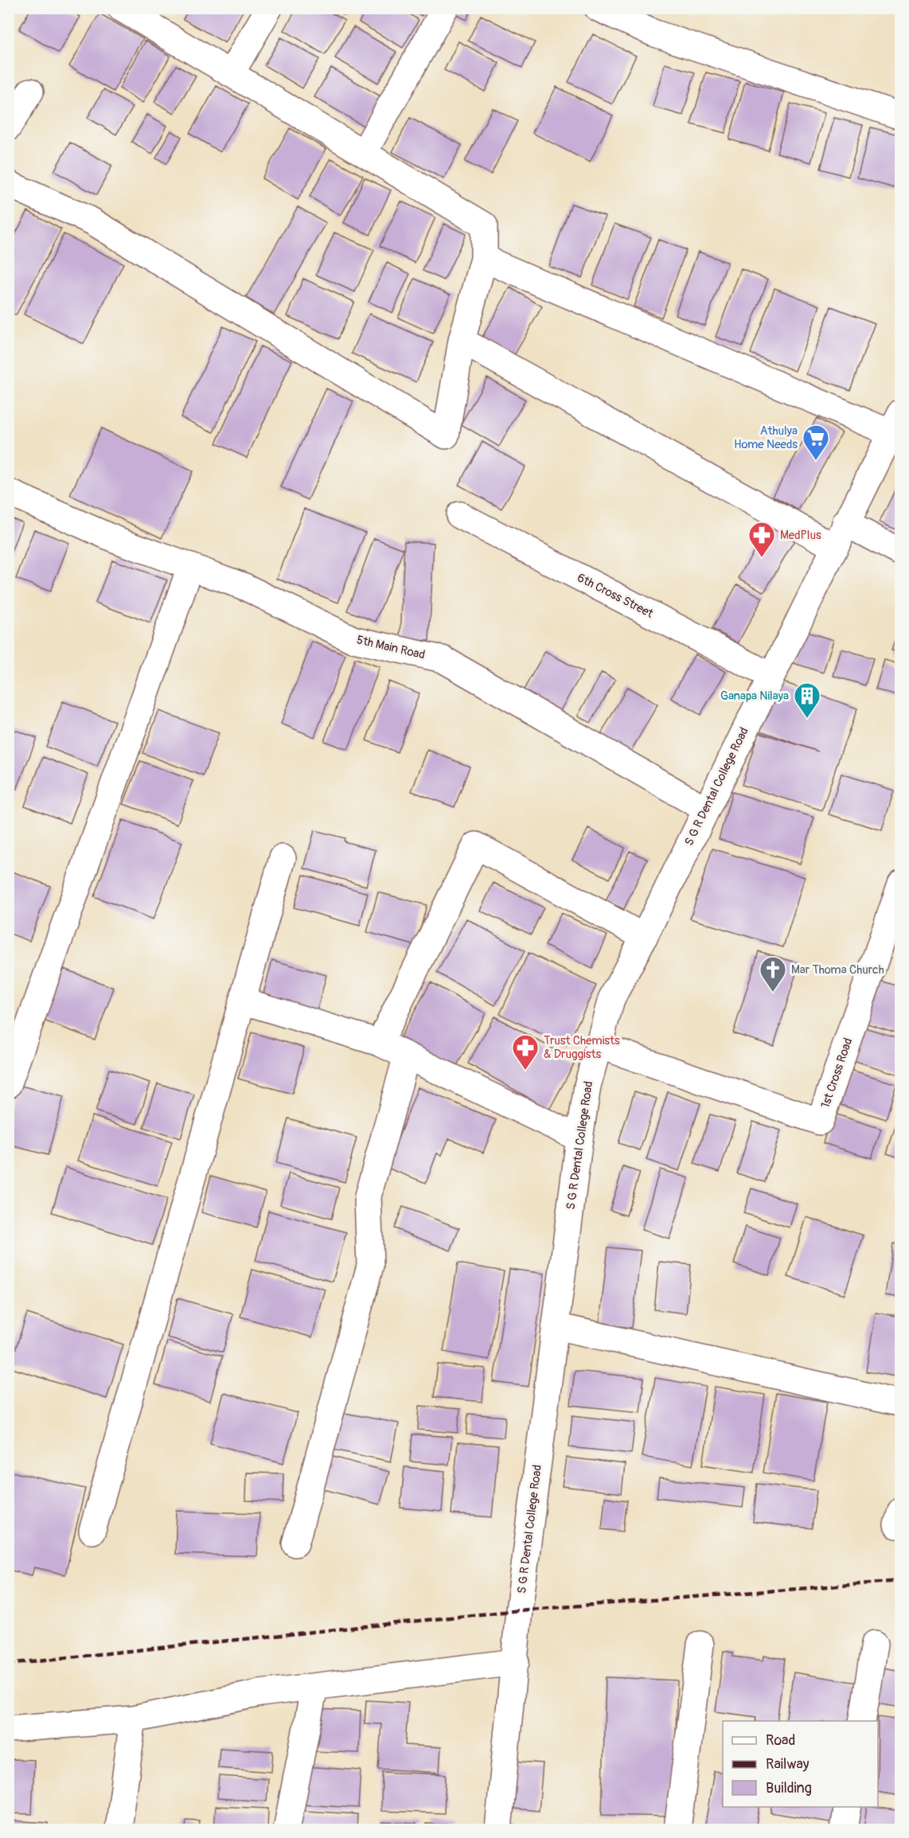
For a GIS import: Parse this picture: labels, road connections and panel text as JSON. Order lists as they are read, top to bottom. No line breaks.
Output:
{"streets":{"street":["6th Cross Street","5th Main Road","S G R Dental College Road","1st Cross Road"]},"crossings":[["6th Cross Street","S G R Dental College Road"],["5th Main Road","S G R Dental College Road"],["S G R Dental College Road","1st Cross Road"]],"places":{"supermarket":["Athulya Home Needs"],"pharmacy":["MedPlus","Trust Chemists & Druggists"],"building":["Ganapa Nilaya"],"church":["Mar Thoma Church"]},"legend":["Road","Railway","Building"]}
